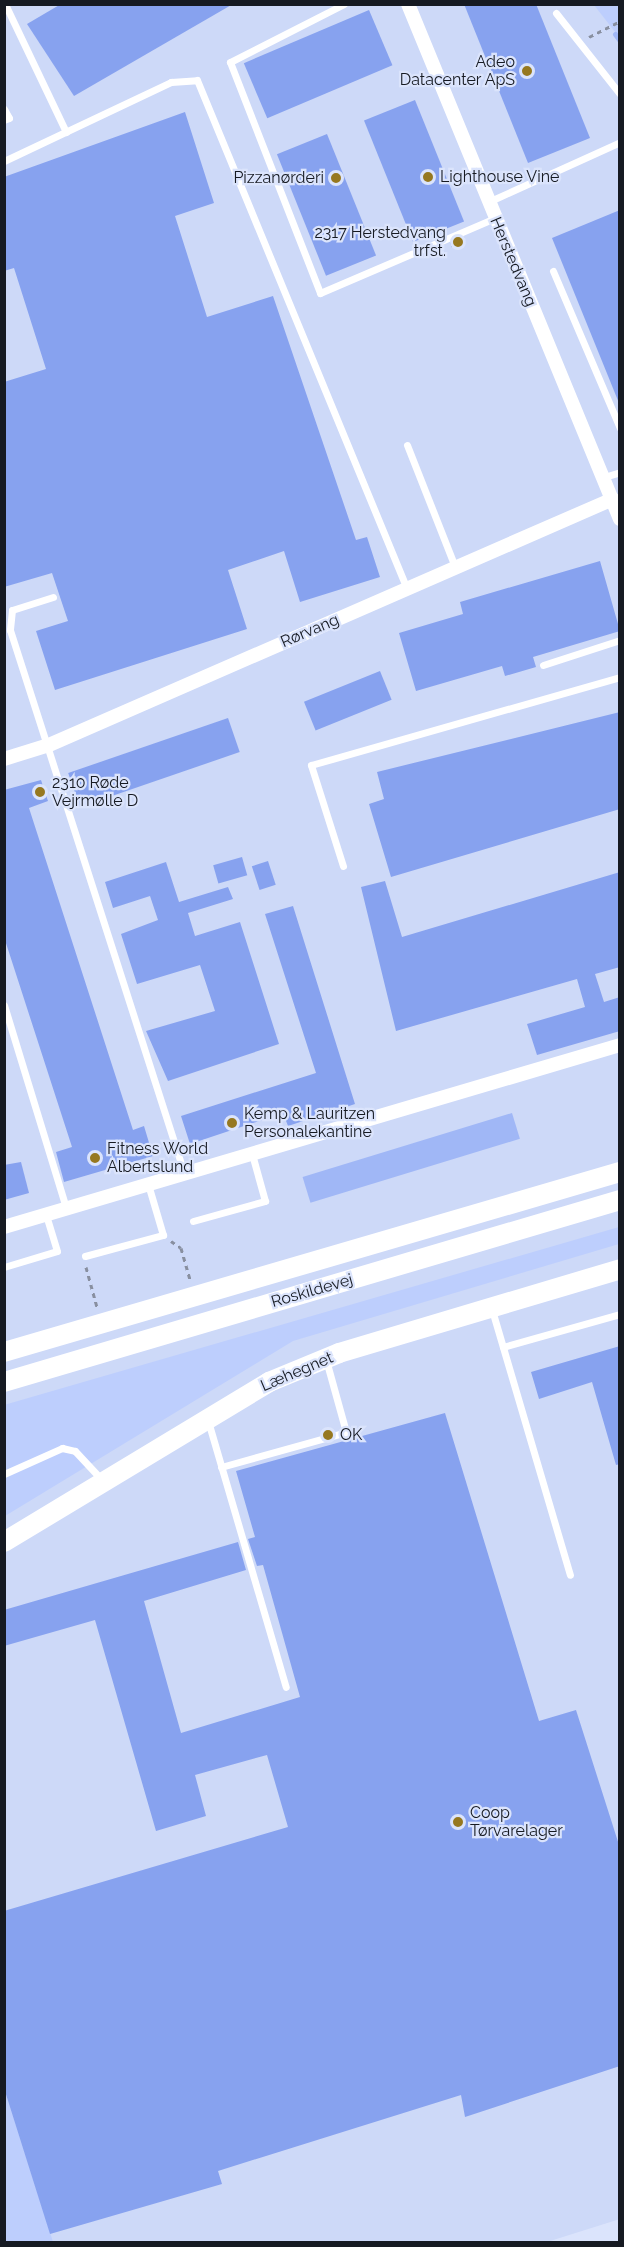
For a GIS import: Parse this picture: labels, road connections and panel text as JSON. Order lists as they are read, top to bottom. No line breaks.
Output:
{"streets":{"main road":["Roskildevej","Læhegnet"],"street":["Herstedvang","Rørvang"]},"crossings":[["Herstedvang","Rørvang"]],"places":["Adeo Datacenter ApS","Lighthouse Vine","Pizzanørderi","2317 Herstedvang trfst.","2310 Røde Vejrmølle D","Kemp & Lauritzen Personalekantine","Fitness World Albertslund","OK","Coop Tørvarelager"]}
